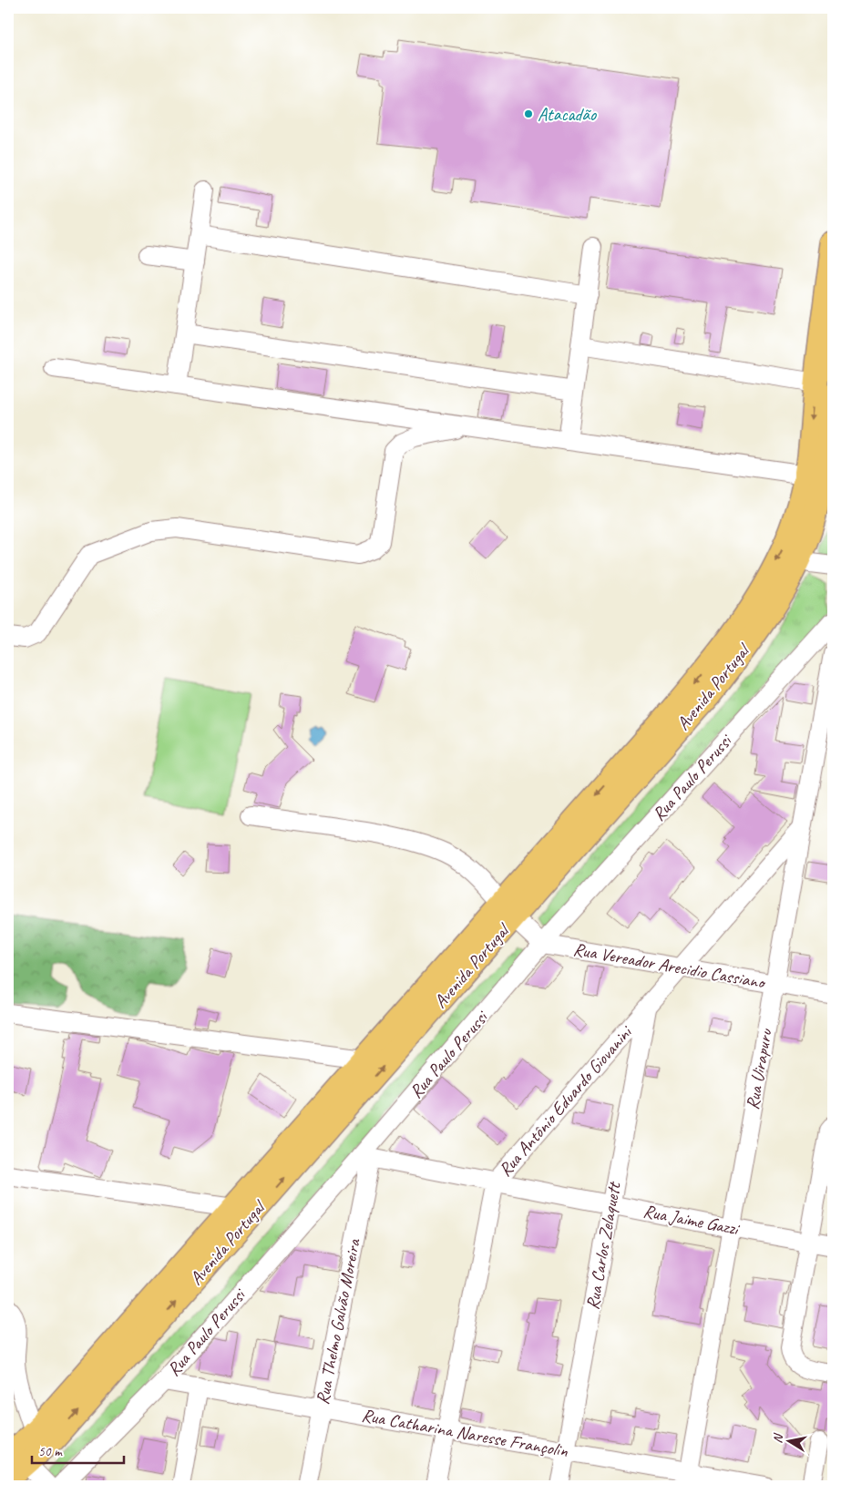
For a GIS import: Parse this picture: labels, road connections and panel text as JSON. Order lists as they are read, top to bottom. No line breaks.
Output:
{"streets":{"main road":["Avenida Portugal"],"street":["Rua Paulo Perussi","Rua Vereador Arecidio Cassiano","Rua Uirapuru","Rua Antônio Eduardo Giovanini","Rua Jaime Gazzi","Rua Carlos Zelaquett","Rua Thelmo Galvão Moreira","Rua Catharina Naresse Françolin"]},"crossings":[["Rua Paulo Perussi","Rua Vereador Arecidio Cassiano"],["Rua Paulo Perussi","Rua Jaime Gazzi"],["Rua Paulo Perussi","Rua Thelmo Galvão Moreira"],["Rua Paulo Perussi","Rua Catharina Naresse Françolin"],["Rua Vereador Arecidio Cassiano","Rua Uirapuru"],["Rua Vereador Arecidio Cassiano","Rua Antônio Eduardo Giovanini"],["Rua Uirapuru","Rua Antônio Eduardo Giovanini"],["Rua Uirapuru","Rua Jaime Gazzi"],["Rua Uirapuru","Rua Catharina Naresse Françolin"],["Rua Antônio Eduardo Giovanini","Rua Jaime Gazzi"],["Rua Antônio Eduardo Giovanini","Rua Carlos Zelaquett"],["Rua Antônio Eduardo Giovanini","Rua Catharina Naresse Françolin"],["Rua Jaime Gazzi","Rua Carlos Zelaquett"],["Rua Jaime Gazzi","Rua Thelmo Galvão Moreira"],["Rua Carlos Zelaquett","Rua Catharina Naresse Françolin"],["Rua Thelmo Galvão Moreira","Rua Catharina Naresse Françolin"]],"places":["Atacadão"],"scale_bar":"50 m","north":"left"}
